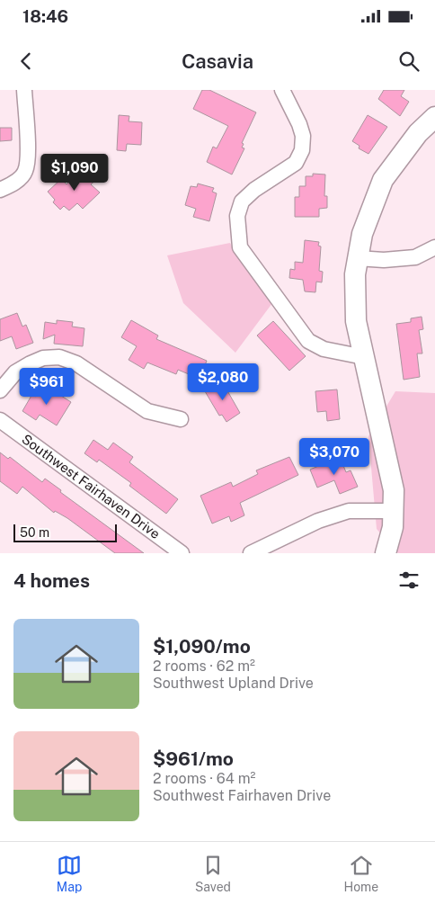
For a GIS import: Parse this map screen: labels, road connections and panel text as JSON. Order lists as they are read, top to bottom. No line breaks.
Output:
{"streets":{"street":["Southwest Fairhaven Drive"]},"scale_bar":"50 m","page":{"status":"18:46","header":"Casavia","price":["$1,090","$2,080","$961","$3,070"],"scale":"50 m","heading":"4 homes","list":[{"name":"$1,090/mo","note":"2 rooms · 62 m² · Southwest Upland Drive"},{"name":"$961/mo","note":"2 rooms · 64 m² · Southwest Fairhaven Drive"}],"tabs":["Map","Saved","Home"]}}
